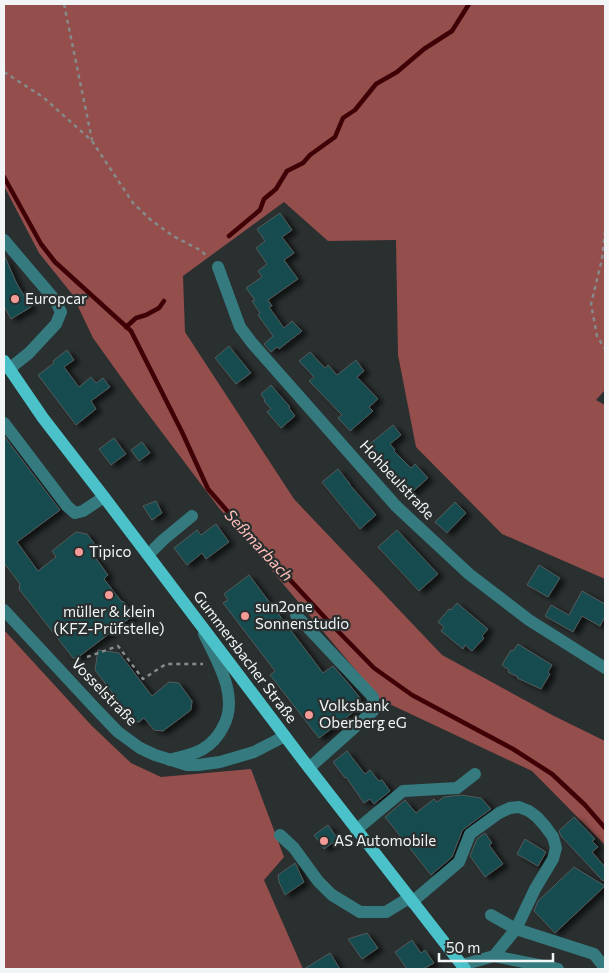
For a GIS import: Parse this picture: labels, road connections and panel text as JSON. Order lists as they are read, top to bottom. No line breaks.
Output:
{"streets":{"main road":["Gummersbacher Straße"],"street":["Hohbeulstraße","Vosselstraße"]},"crossings":[["Gummersbacher Straße","Vosselstraße"]],"water":["Seßmarbach"],"places":["Europcar","Tipico","müller & klein (KFZ-Prüfstelle)","sun2one Sonnenstudio","Volksbank Oberberg eG","AS Automobile"],"scale_bar":"50 m"}
